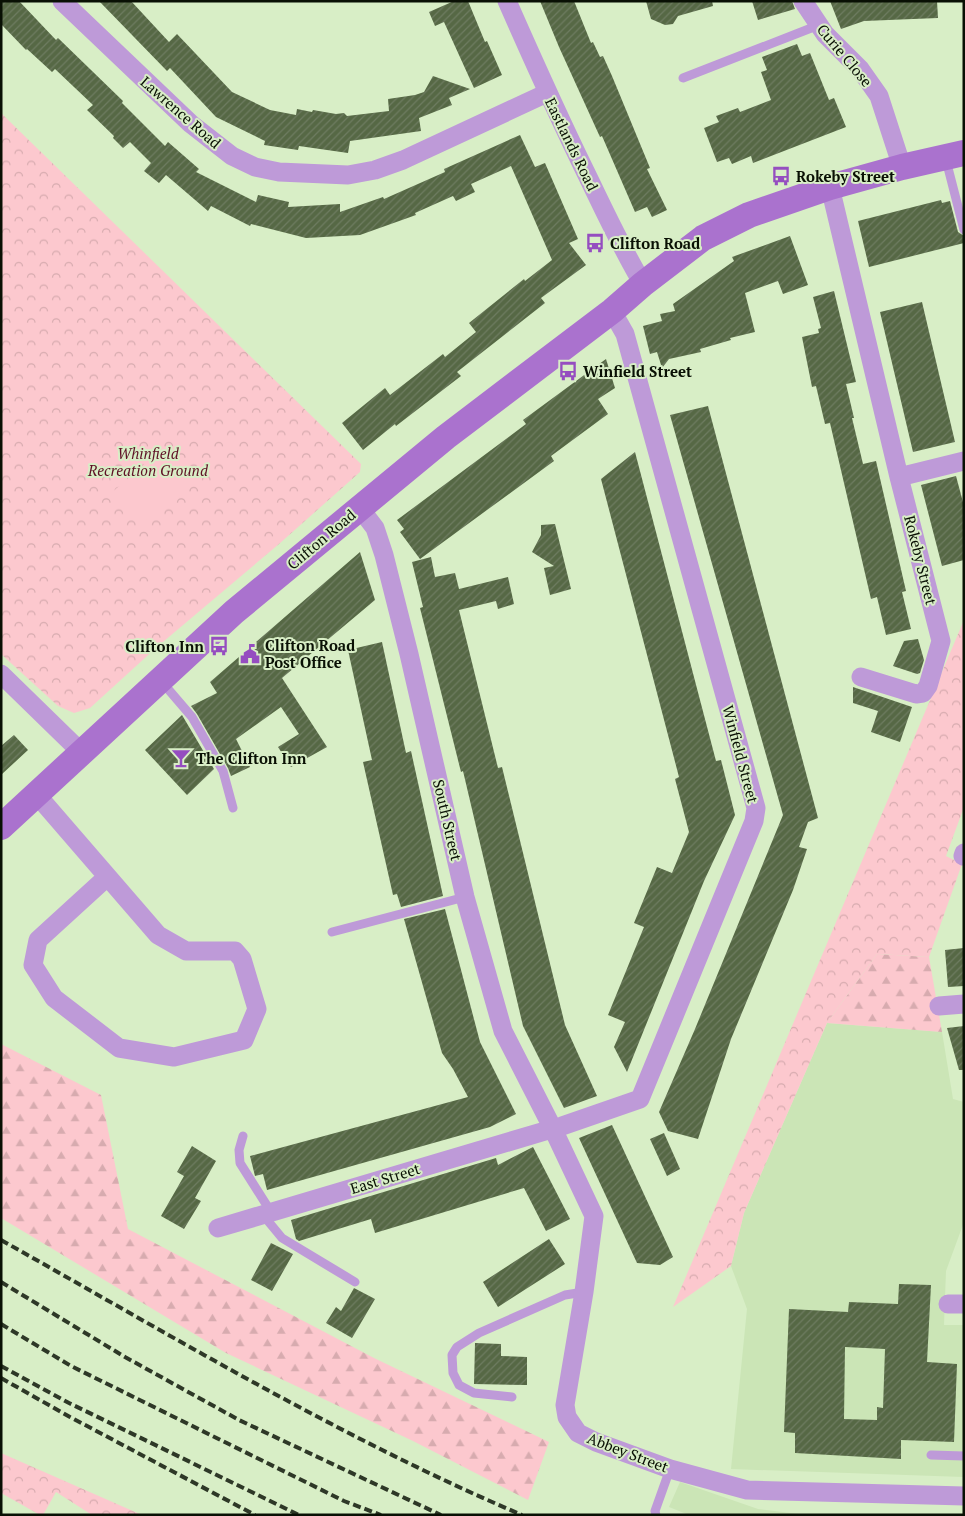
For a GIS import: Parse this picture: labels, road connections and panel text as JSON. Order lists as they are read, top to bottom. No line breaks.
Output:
{"streets":{"street":["Curie Close","Lawrence Road","Eastlands Road","Clifton Road","Rokeby Street","Winfield Street","South Street","East Street","Abbey Street"]},"crossings":[["Curie Close","Clifton Road"],["Lawrence Road","Eastlands Road"],["Eastlands Road","Clifton Road"],["Clifton Road","Rokeby Street"],["Clifton Road","Winfield Street"],["Clifton Road","South Street"],["Winfield Street","South Street"],["Winfield Street","East Street"],["Winfield Street","Abbey Street"],["South Street","East Street"],["South Street","Abbey Street"],["East Street","Abbey Street"]],"parks":["Whinfield Recreation Ground"],"places":{"bus stop":["Rokeby Street","Clifton Road","Winfield Street","Clifton Inn"],"public building":["Clifton Road Post Office"],"bar":["The Clifton Inn"]}}
